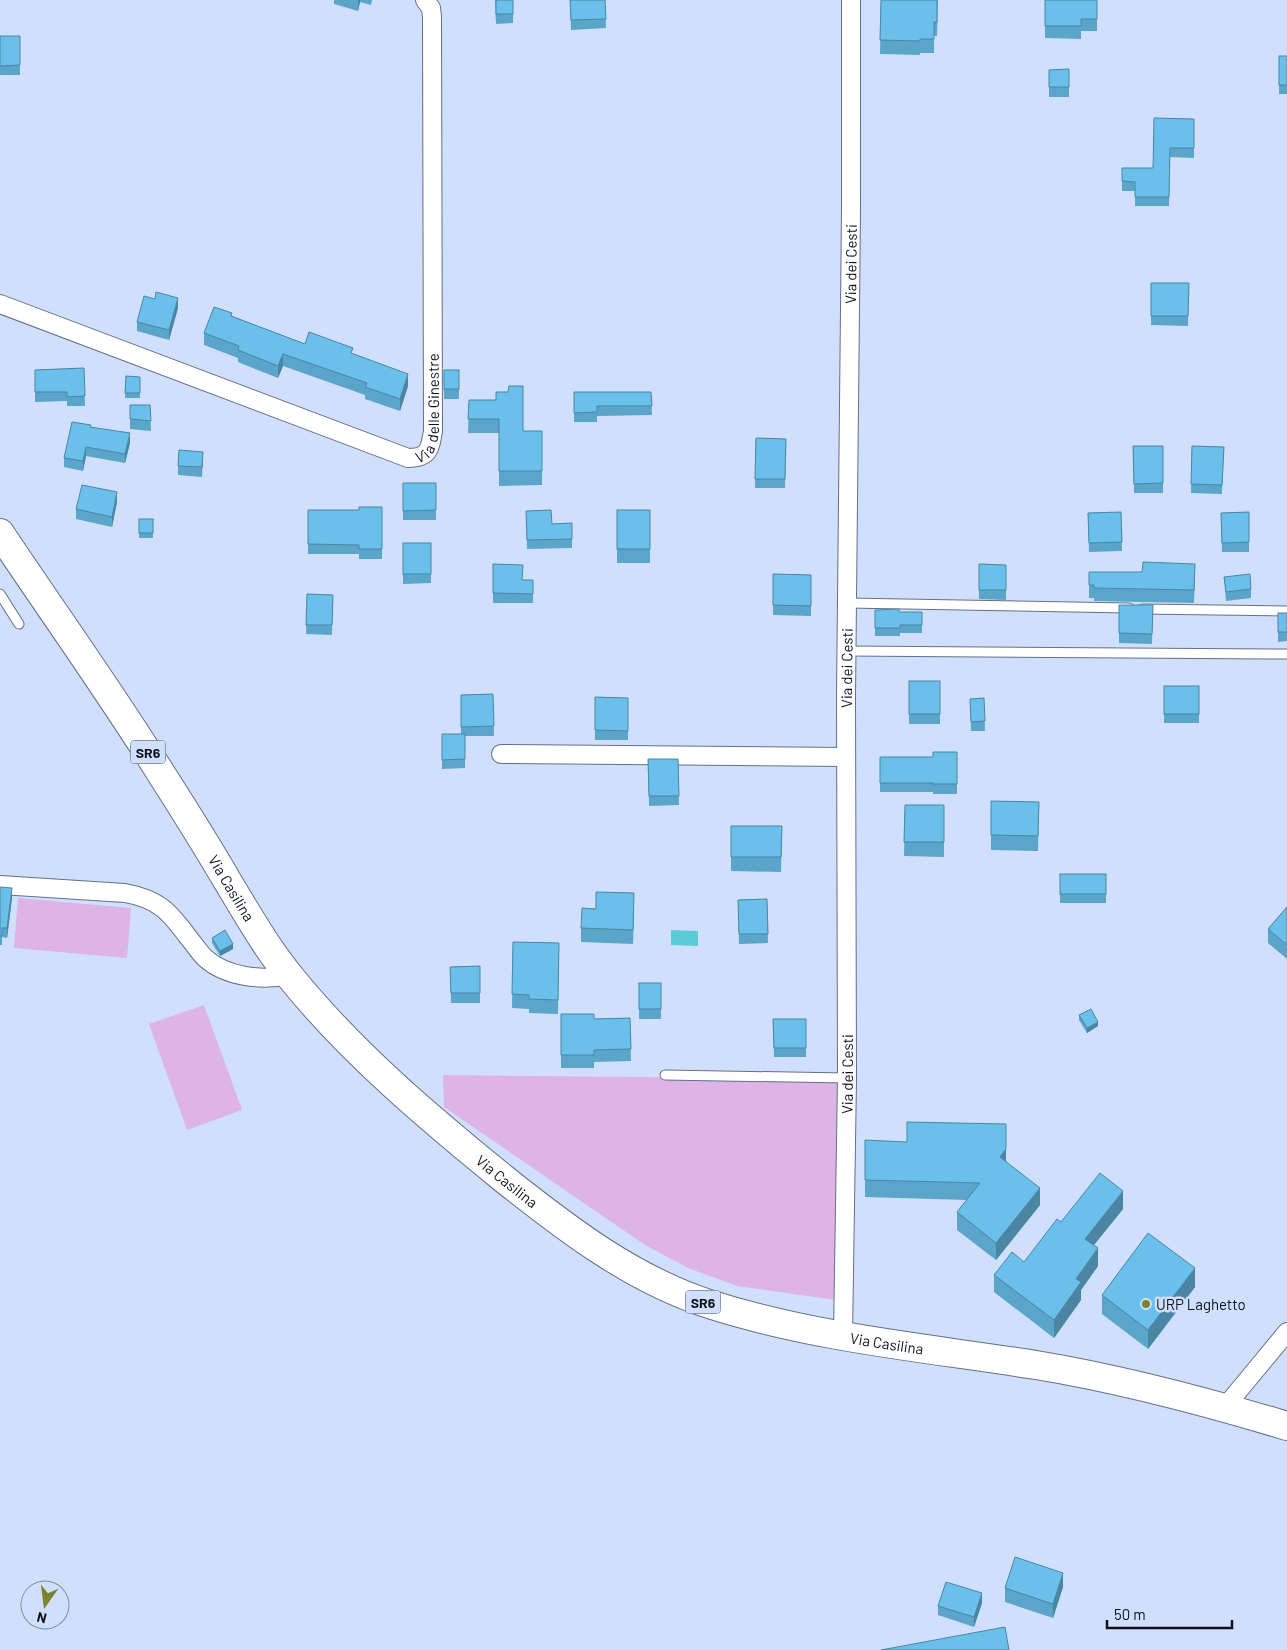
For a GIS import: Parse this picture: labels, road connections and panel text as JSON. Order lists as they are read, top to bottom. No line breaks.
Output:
{"streets":{"main road":["SR6","Via Casilina"],"street":["Via dei Cesti","Via delle Ginestre"]},"crossings":[["Via dei Cesti","Via Casilina"]],"places":["URP Laghetto"],"scale_bar":"50 m","north":"bottom"}
